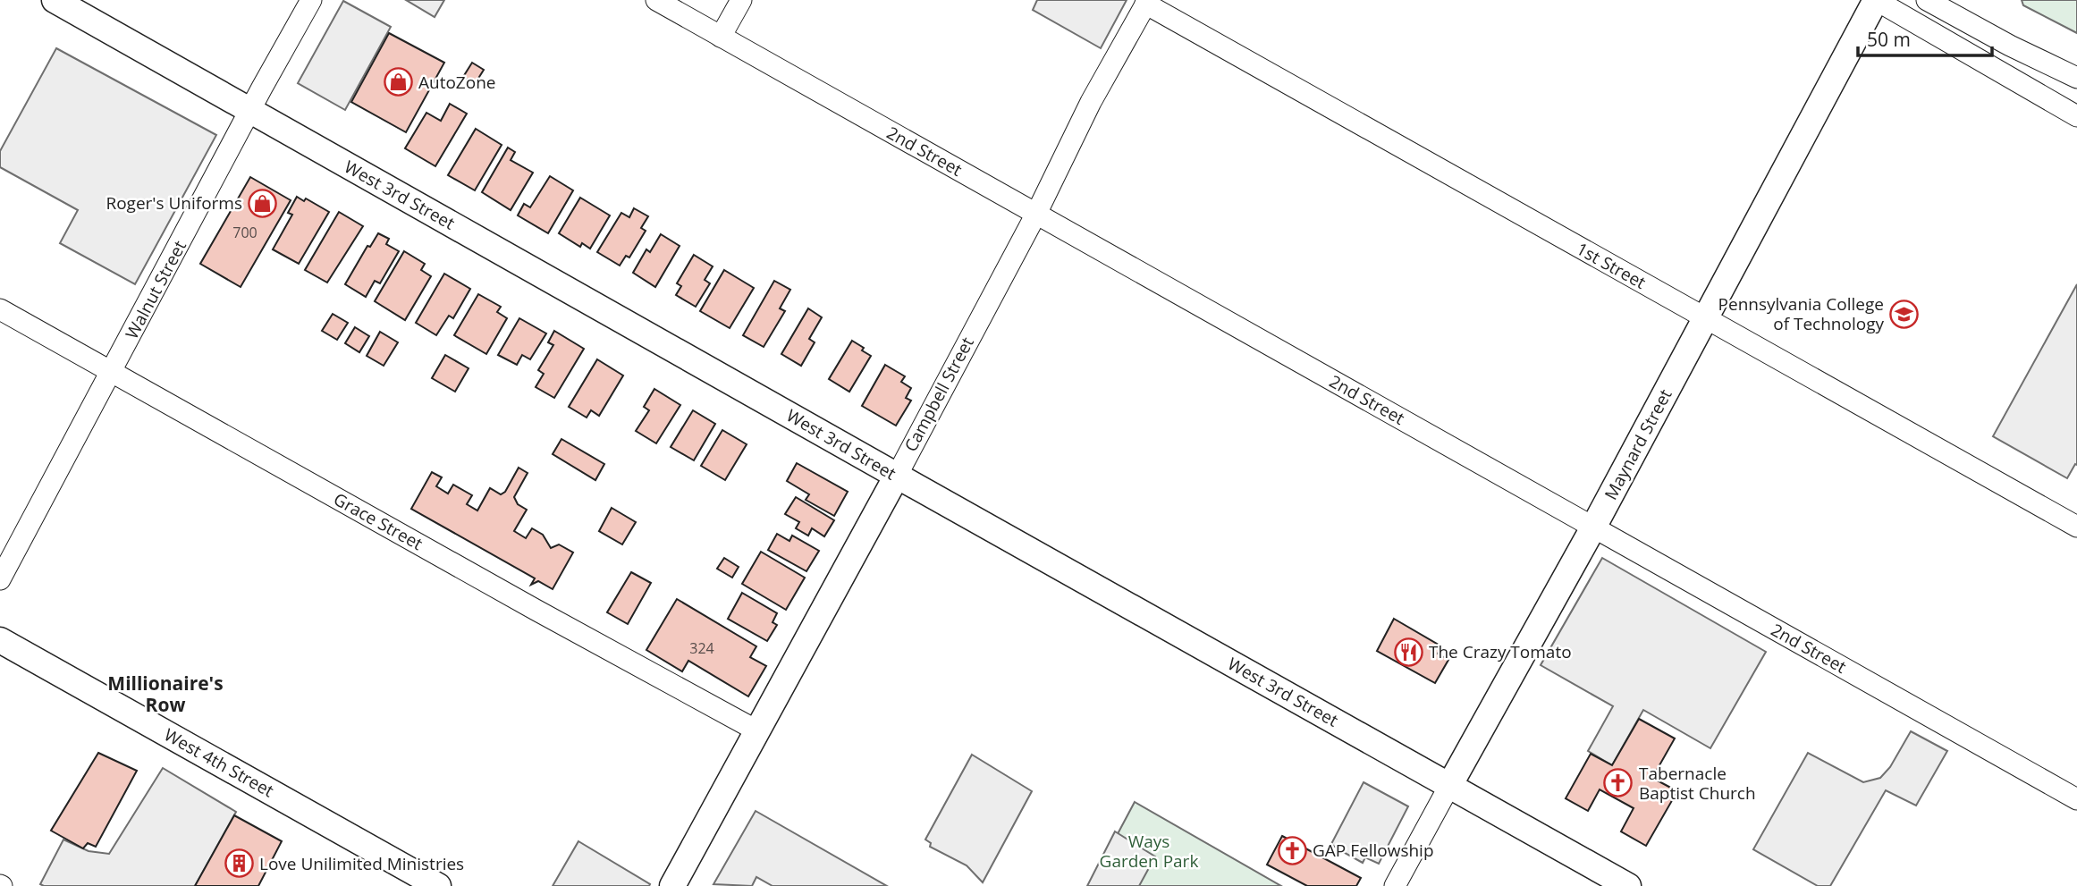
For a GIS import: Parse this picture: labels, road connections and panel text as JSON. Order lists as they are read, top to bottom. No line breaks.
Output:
{"streets":{"main road":["West 3rd Street","Campbell Street","Maynard Street","West 4th Street"],"street":["2nd Street","1st Street","Walnut Street","Grace Street"]},"crossings":[["2nd Street","Campbell Street"],["2nd Street","Maynard Street"],["West 3rd Street","Walnut Street"],["West 3rd Street","Campbell Street"],["West 3rd Street","Maynard Street"],["1st Street","Campbell Street"],["1st Street","Maynard Street"],["Walnut Street","Grace Street"],["Campbell Street","Grace Street"]],"districts":["Millionaire's Row"],"parks":["Ways Garden Park"],"places":{"shop":["AutoZone","Roger's Uniforms"],"school or university":["Pennsylvania College of Technology"],"restaurant":["The Crazy Tomato"],"church":["Tabernacle Baptist Church","GAP Fellowship"],"building":["Love Unilimited Ministries"]},"house_numbers":["700","324"],"scale_bar":"50 m"}
